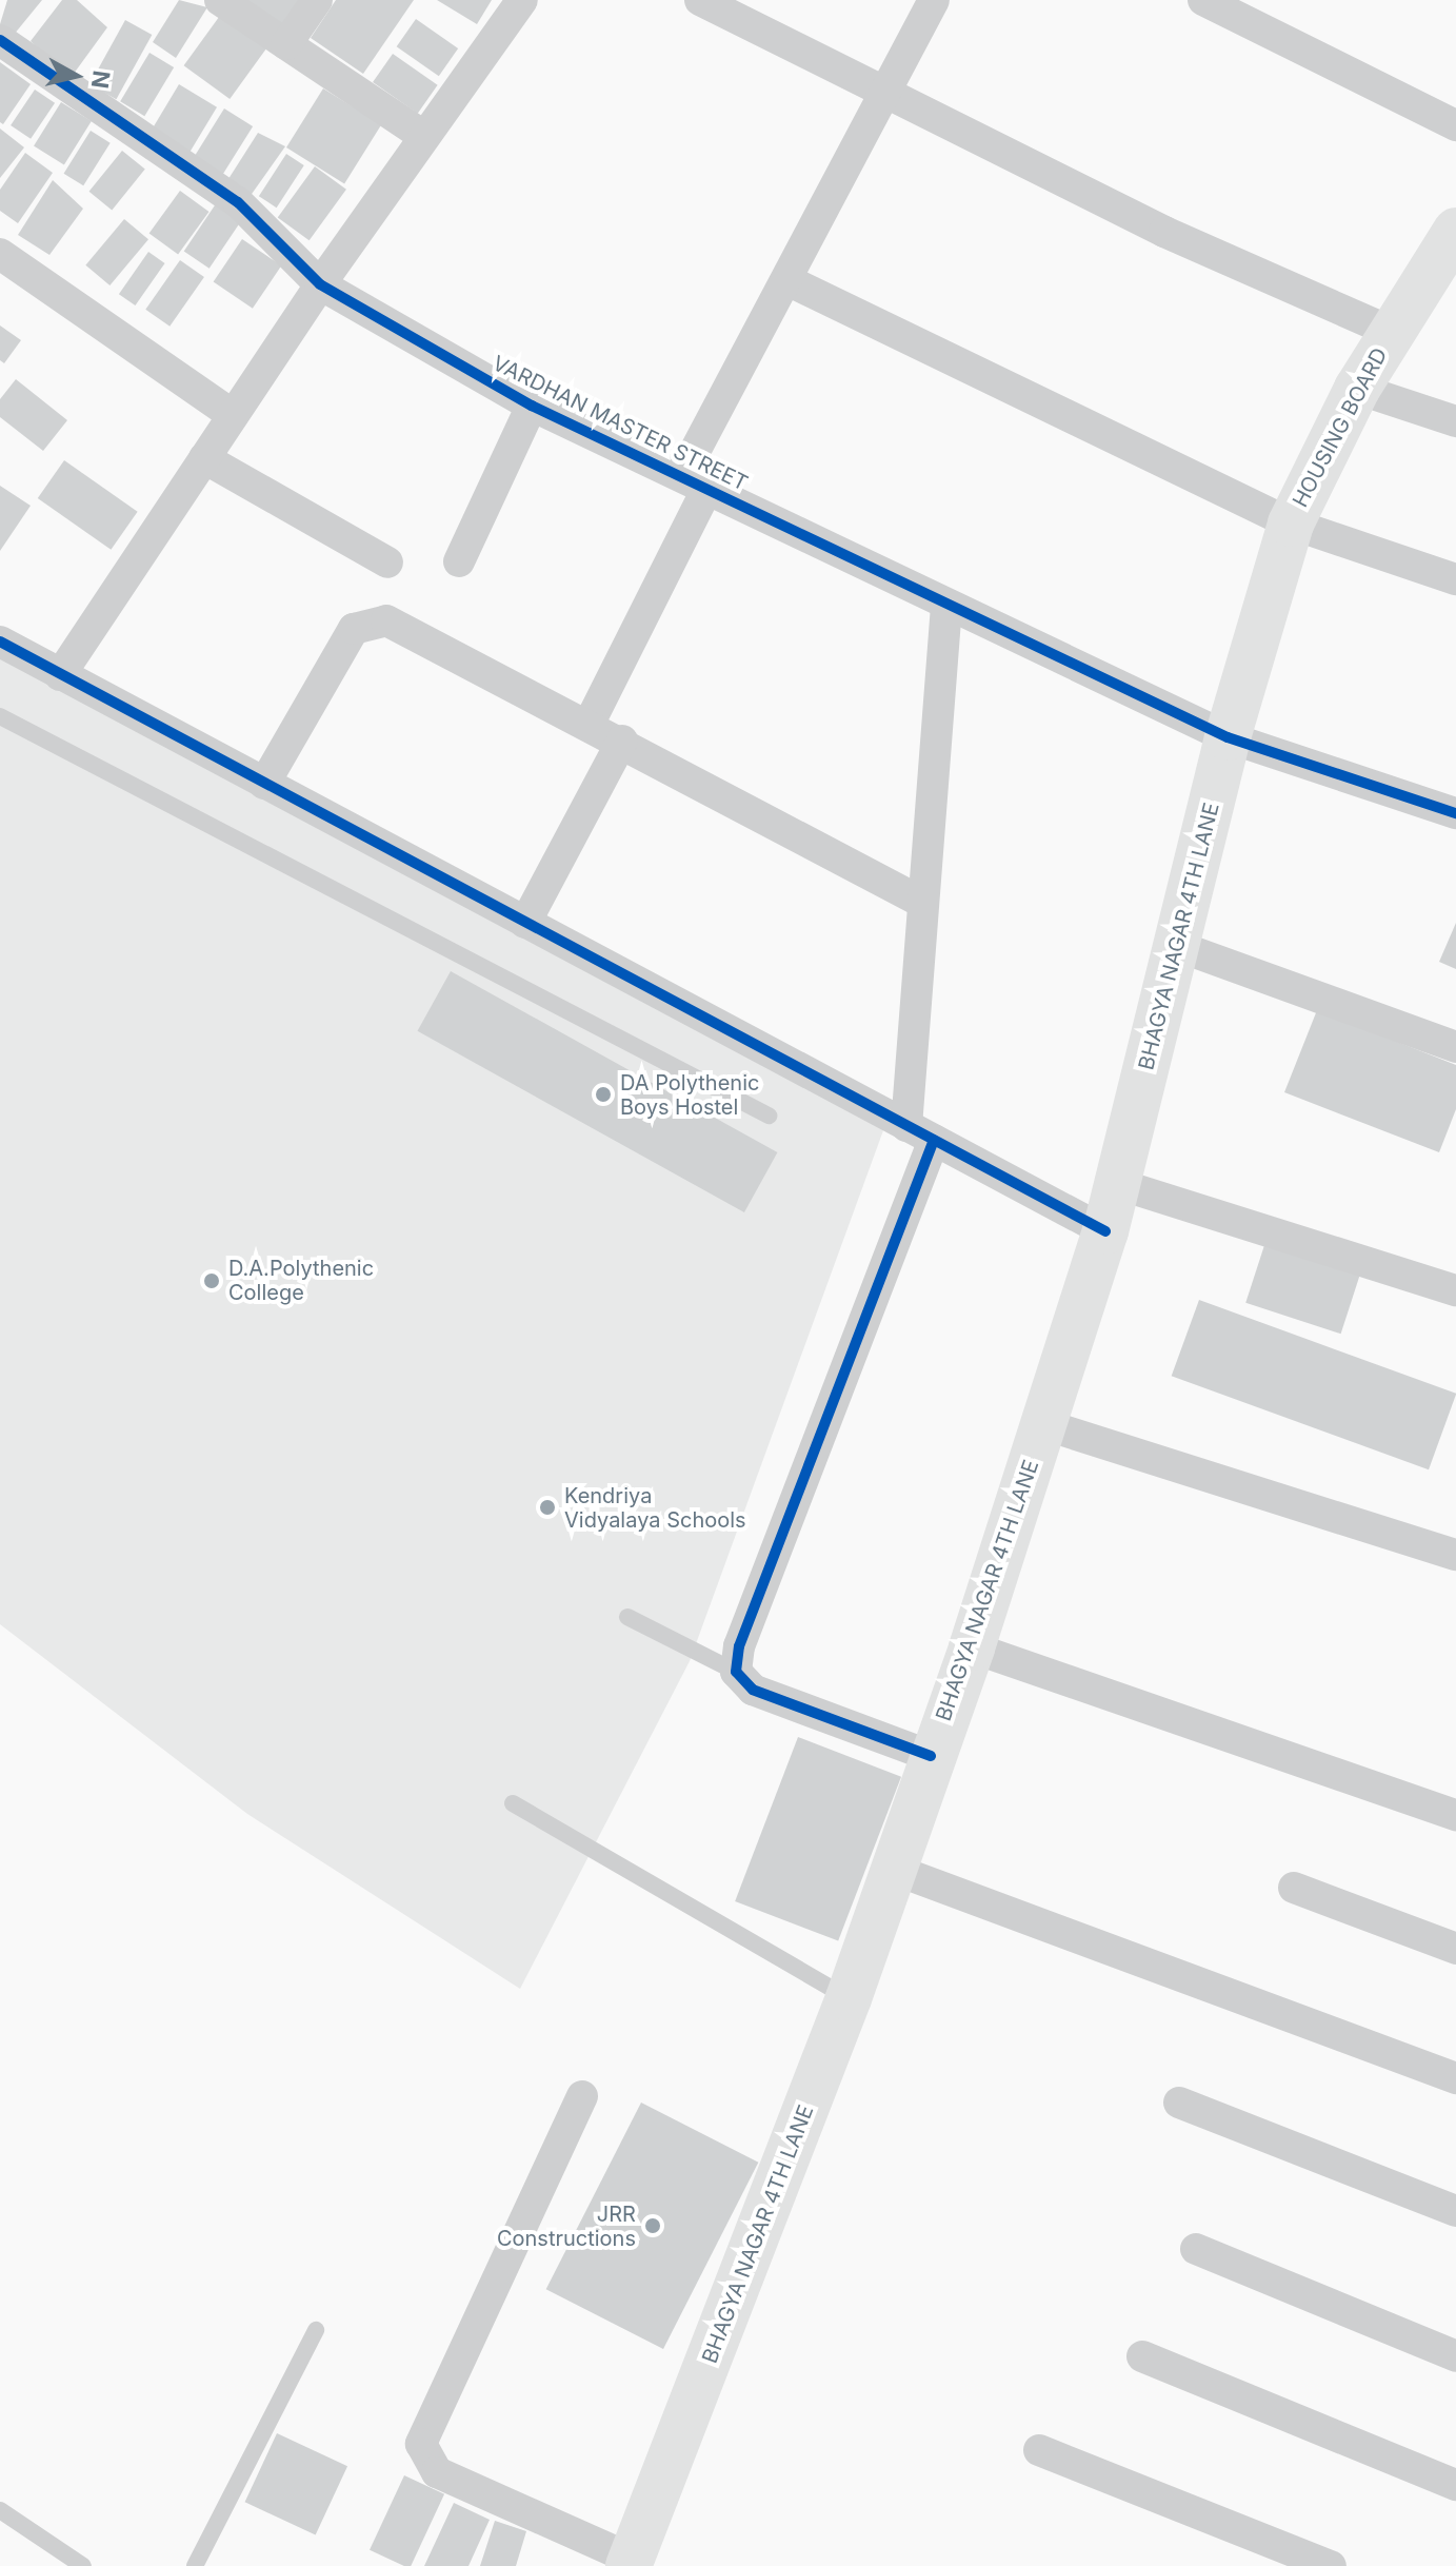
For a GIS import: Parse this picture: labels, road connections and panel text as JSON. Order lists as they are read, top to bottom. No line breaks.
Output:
{"streets":{"main road":["HOUSING BOARD","BHAGYA NAGAR 4TH LANE"],"street":["VARDHAN MASTER STREET"]},"crossings":[["VARDHAN MASTER STREET","HOUSING BOARD"],["VARDHAN MASTER STREET","BHAGYA NAGAR 4TH LANE"],["HOUSING BOARD","BHAGYA NAGAR 4TH LANE"]],"places":["DA Polythenic Boys Hostel","D.A.Polythenic College","Kendriya Vidyalaya Schools","JRR Constructions"],"north":"right"}
